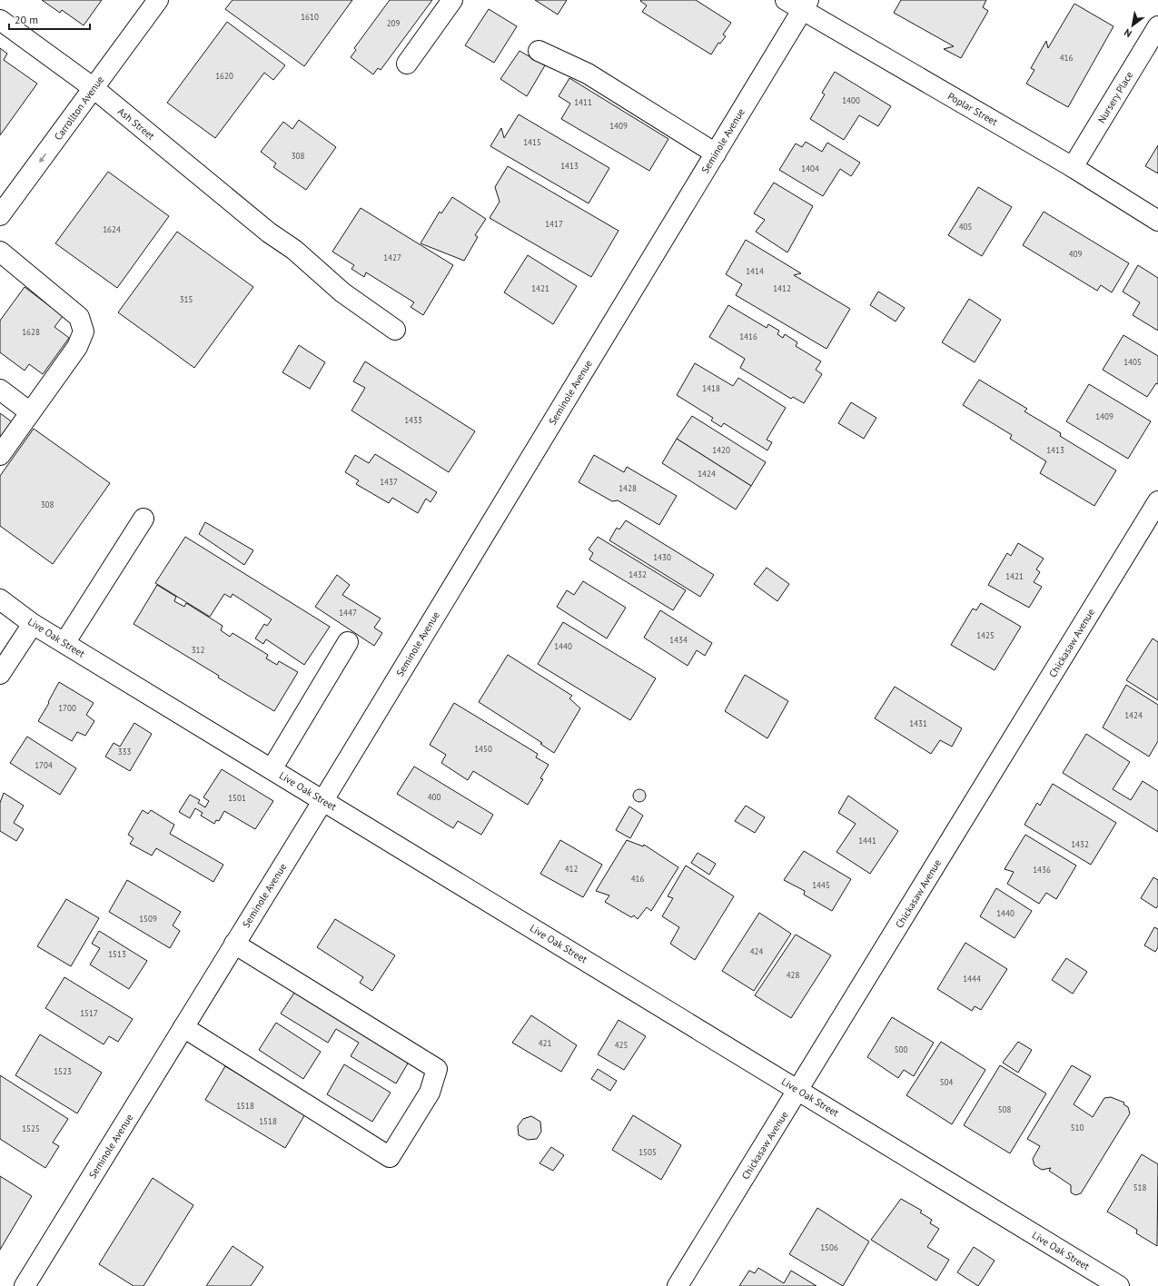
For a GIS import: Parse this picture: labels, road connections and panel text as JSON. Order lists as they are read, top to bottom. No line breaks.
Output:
{"streets":{"street":["Nursery Place","Carrollton Avenue","Poplar Street","Ash Street","Seminole Avenue","Live Oak Street","Chickasaw Avenue"]},"crossings":[["Nursery Place","Poplar Street"],["Carrollton Avenue","Ash Street"],["Poplar Street","Seminole Avenue"],["Seminole Avenue","Live Oak Street"],["Live Oak Street","Chickasaw Avenue"]],"one_way":["Carrollton Avenue"],"house_numbers":["1610","209","416","1620","1400","1411","1409","1415","308","1413","1404","1417","405","1624","409","1427","1414","1421","1412","315","1628","1416","1405","1418","1409","1433","1420","1413","1424","1437","1428","308","1430","1432","1421","1447","1425","1434","1440","312","1700","1424","1431","1450","333","1704","400","1501","1441","1432","412","1436","416","1445","1440","1509","424","1513","428","1444","1517","421","425","500","1523","504","1518","508","1518","510","1525","1505","518","1506"],"scale_bar":"20 m","north":"bottom left"}
